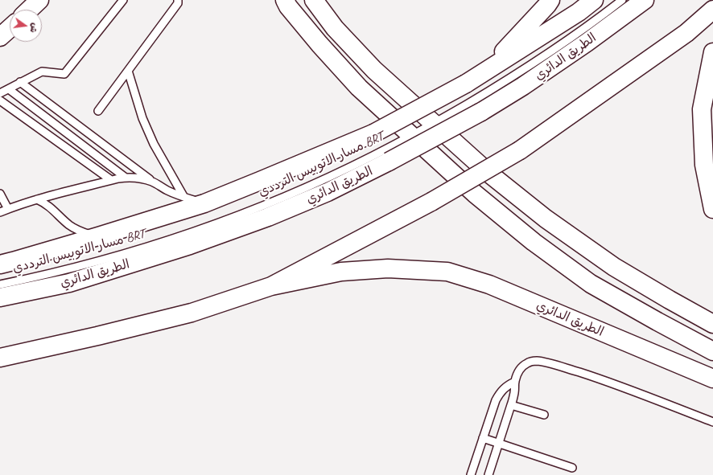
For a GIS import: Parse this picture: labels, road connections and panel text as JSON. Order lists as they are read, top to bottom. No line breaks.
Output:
{"streets":{"highway":["الطريق الدائري"],"lane":["مسار الاتوبيس الترددي BRT"]},"north":"right"}
